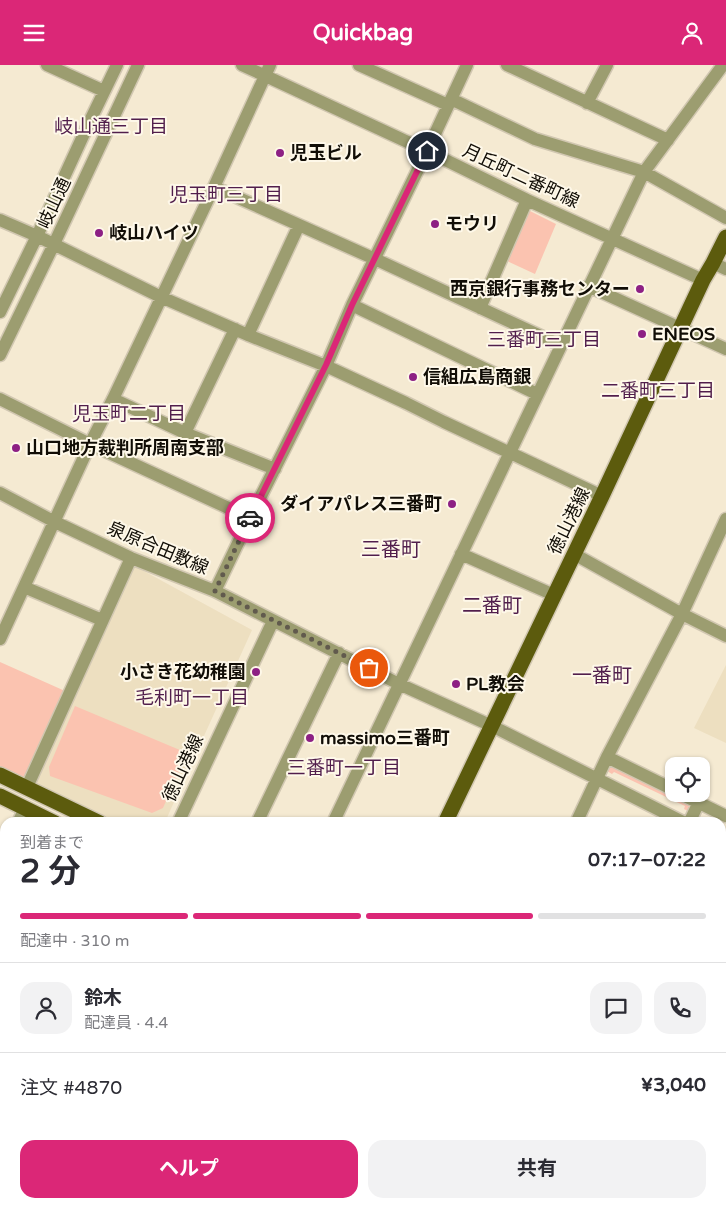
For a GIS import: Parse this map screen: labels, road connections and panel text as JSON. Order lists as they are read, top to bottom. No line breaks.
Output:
{"streets":{"main road":["徳山港線"],"street":["月丘町二番町線","岐山通","泉原合田敷線"]},"crossings":[["月丘町二番町線","徳山港線"],["徳山港線","泉原合田敷線"]],"districts":["岐山通三丁目","児玉町三丁目","三番町三丁目","二番町三丁目","児玉町二丁目","三番町","二番町","一番町","毛利町一丁目","三番町一丁目"],"places":["児玉ビル","モウリ","岐山ハイツ","西京銀行事務センター","ENEOS","信組広島商銀","山口地方裁判所周南支部","ダイアパレス三番町","小さき花幼稚園","PL教会","massimo三番町"],"page":{"header":"Quickbag","heading":["2 分","到着まで","07:17–07:22"],"panel":["鈴木","配達員 · 4.4","注文 #4870","¥3,040"],"bar":"配達中 · 310 m","buttons":["ヘルプ","共有"]}}
